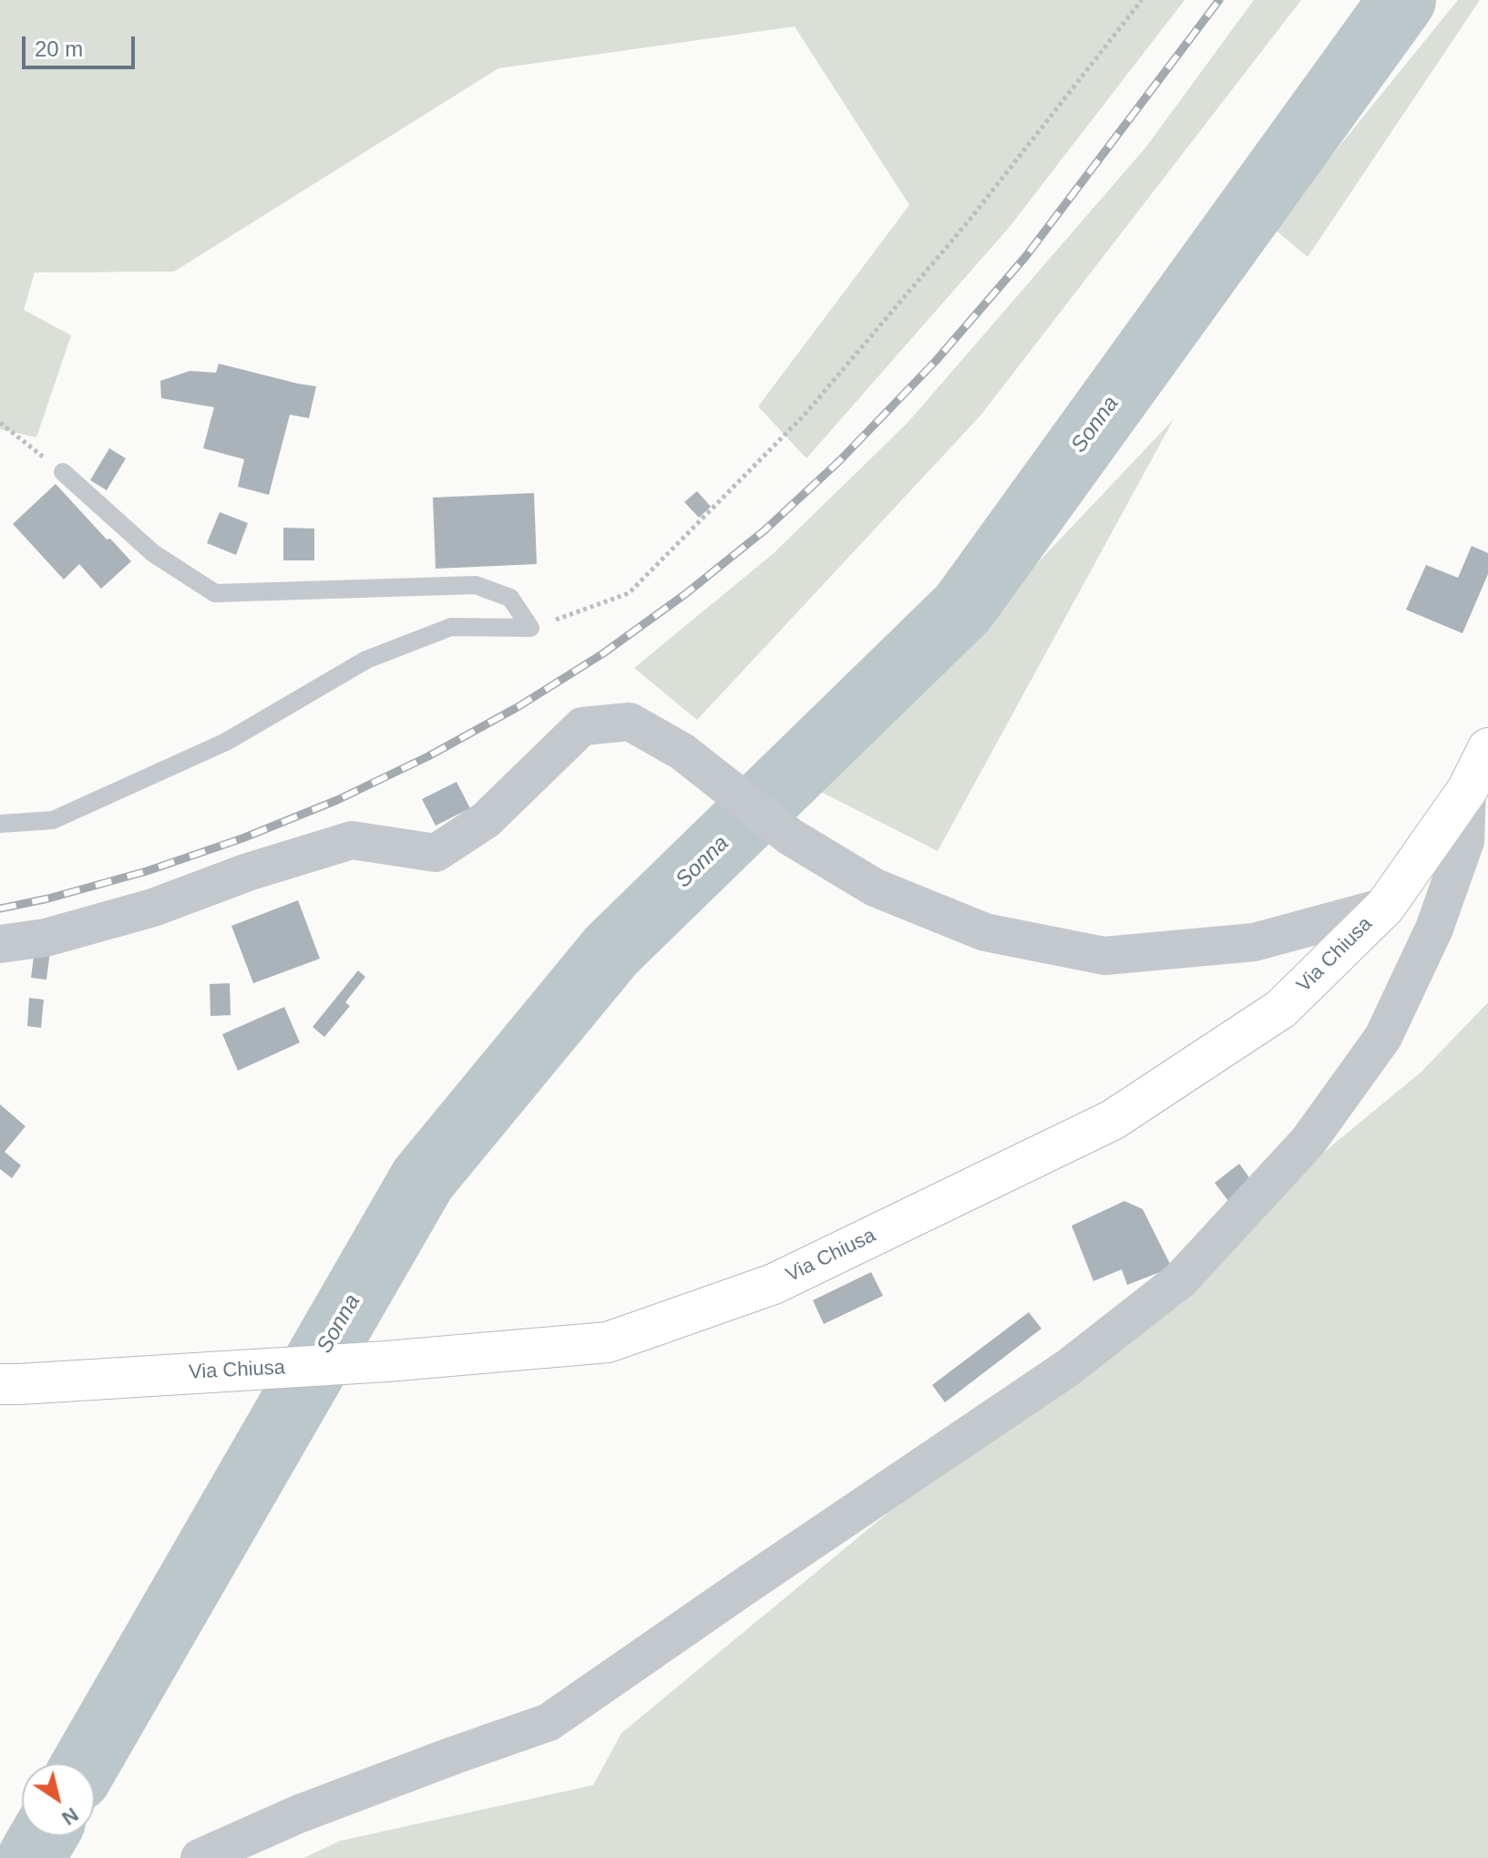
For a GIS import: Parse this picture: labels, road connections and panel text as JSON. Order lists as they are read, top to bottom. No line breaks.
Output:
{"streets":{"main road":["Via Chiusa"]},"water":["Sonna"],"scale_bar":"20 m","north":"bottom right"}
